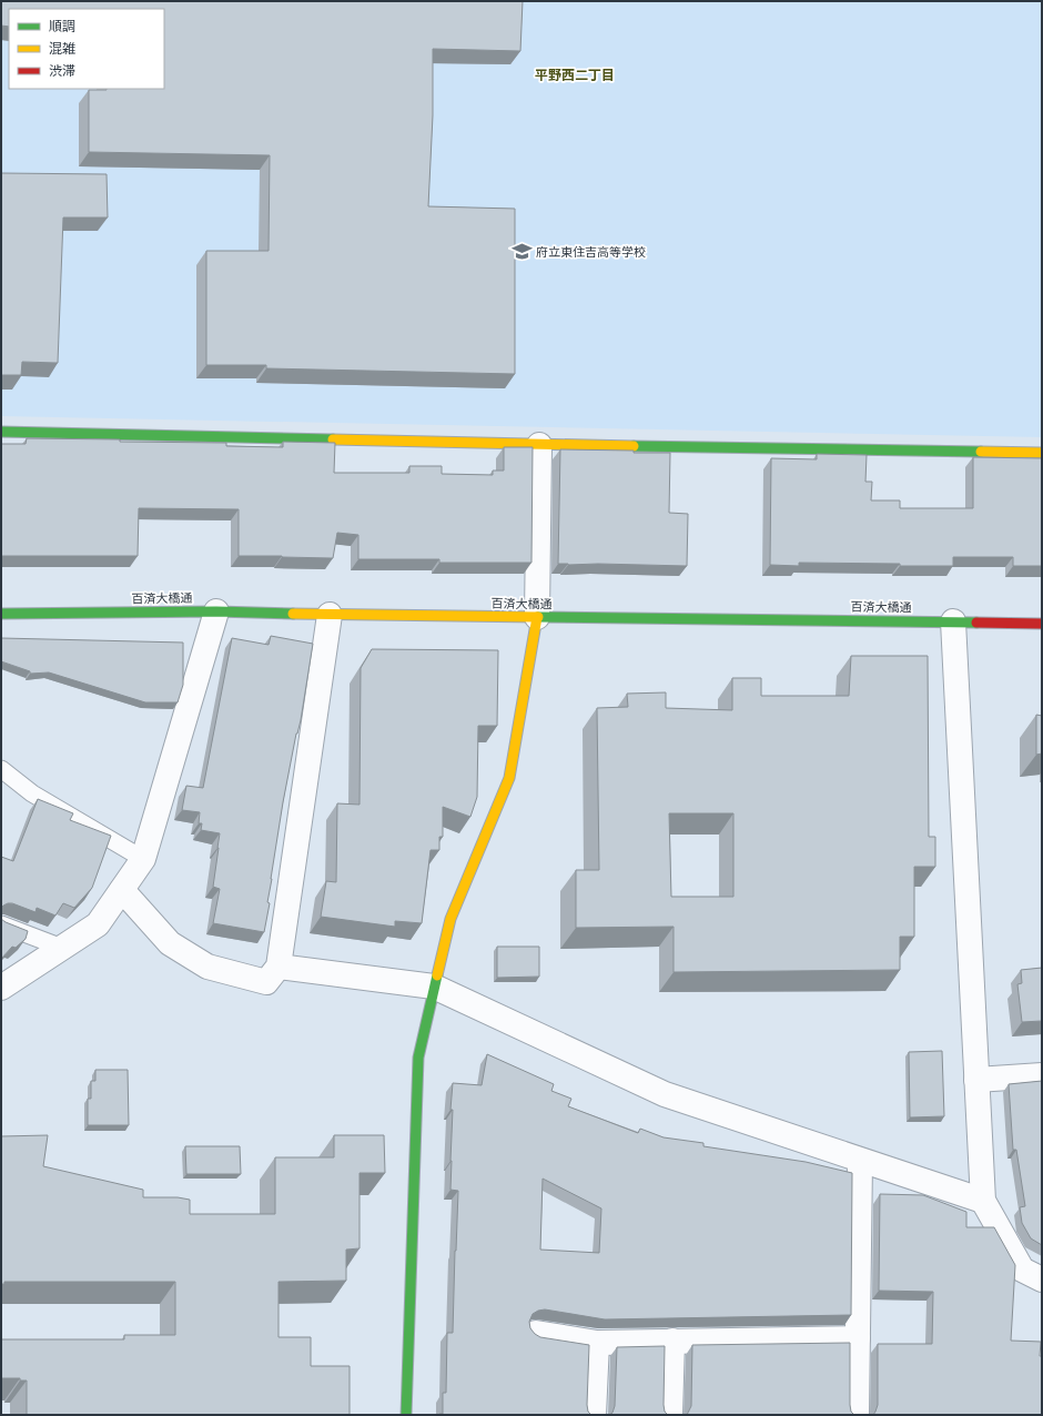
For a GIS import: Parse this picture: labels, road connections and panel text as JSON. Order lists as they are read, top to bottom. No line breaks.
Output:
{"streets":{"street":["百済大橋通"]},"districts":["平野西二丁目"],"places":{"school or university":["府立東住吉高等学校"]},"legend":["順調","混雑","渋滞"]}
